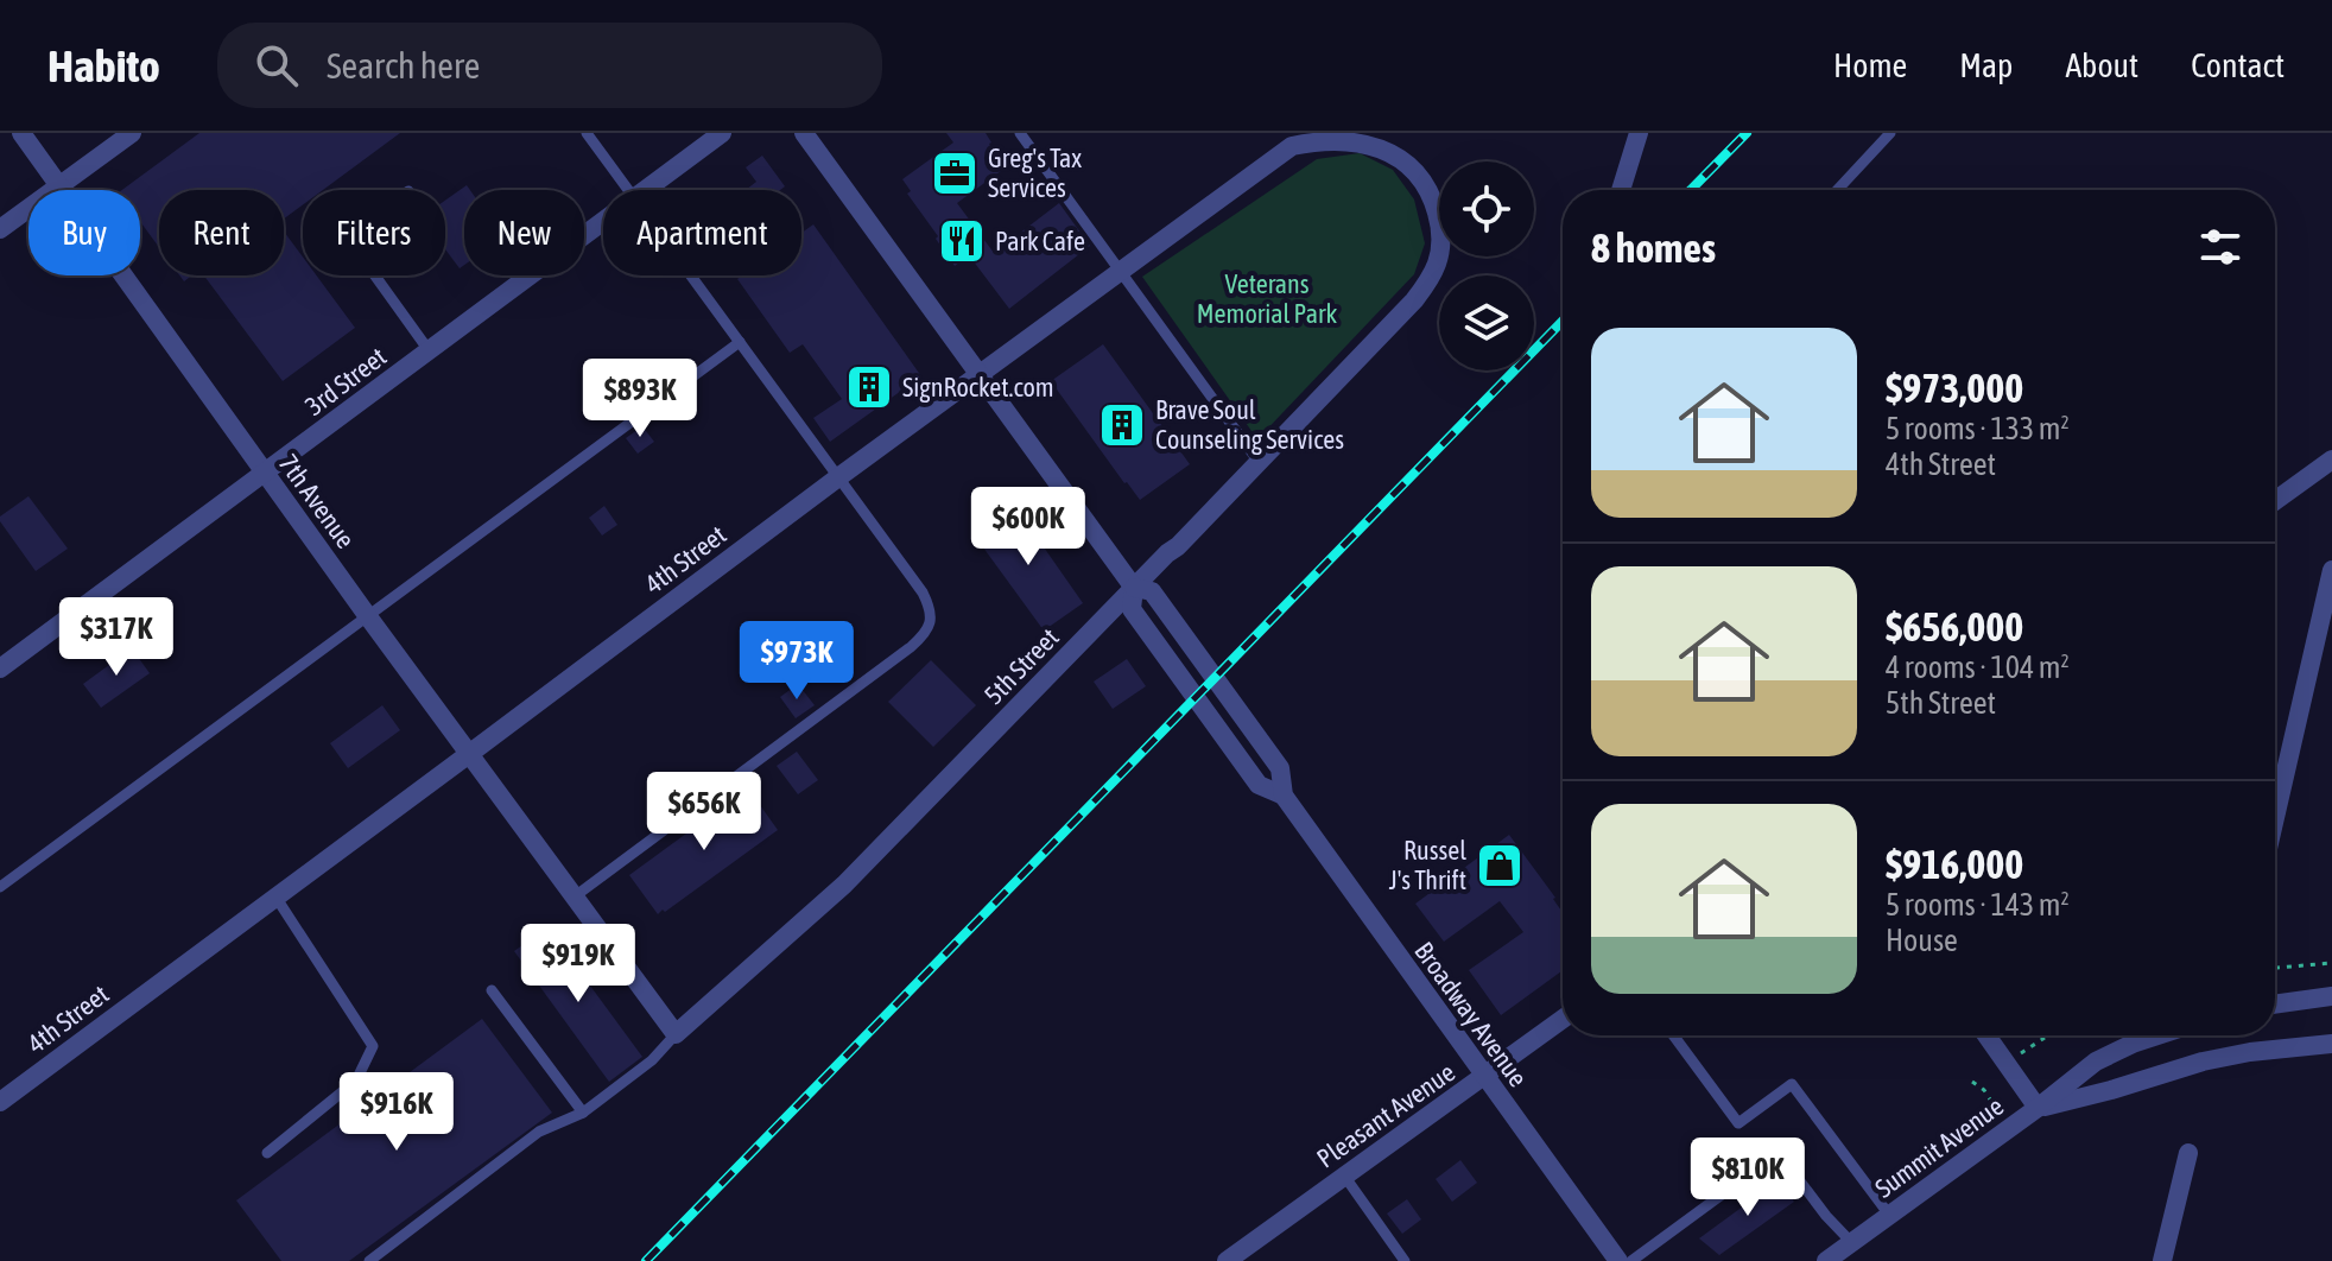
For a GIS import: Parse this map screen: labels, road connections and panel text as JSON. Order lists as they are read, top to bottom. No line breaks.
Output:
{"streets":{"street":["3rd Street","7th Avenue","4th Street","5th Street","Broadway Avenue","Pleasant Avenue","Summit Avenue"]},"crossings":[["3rd Street","7th Avenue"],["7th Avenue","4th Street"],["4th Street","5th Street"],["4th Street","Broadway Avenue"],["5th Street","Broadway Avenue"],["Broadway Avenue","Pleasant Avenue"]],"parks":["Veterans Memorial Park"],"places":{"office":["Greg's Tax Services"],"restaurant":["Park Cafe"],"building":["SignRocket.com","Brave Soul Counseling Services"],"shop":["Russel J's Thrift"]},"page":{"header":"Habito","search":"Search here","nav":["Home","Map","About","Contact"],"chip":["Buy","Rent","Filters","New","Apartment"],"heading":"8 homes","list":[{"name":"$973,000","note":"5 rooms · 133 m² · 4th Street"},{"name":"$656,000","note":"4 rooms · 104 m² · 5th Street"},{"name":"$916,000","note":"5 rooms · 143 m² · House"}],"price":["$893K","$600K","$317K","$973K","$656K","$919K","$916K","$810K"]}}
